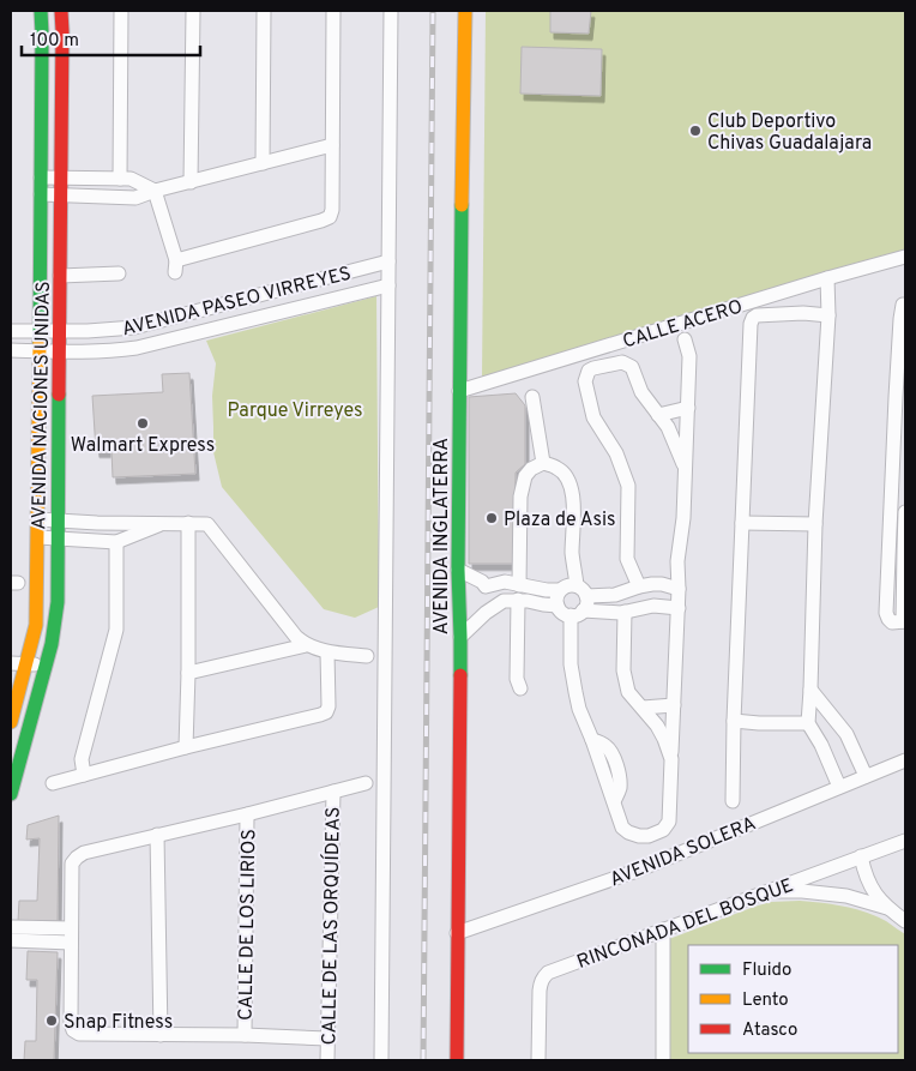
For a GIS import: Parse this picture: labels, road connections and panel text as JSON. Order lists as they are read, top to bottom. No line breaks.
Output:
{"streets":{"street":["AVENIDA PASEO VIRREYES","CALLE ACERO","AVENIDA NACIONES UNIDAS","AVENIDA INGLATERRA","AVENIDA SOLERA","RINCONADA DEL BOSQUE","CALLE DE LOS LIRIOS","CALLE DE LAS ORQUÍDEAS"]},"crossings":[["AVENIDA PASEO VIRREYES","AVENIDA NACIONES UNIDAS"],["CALLE ACERO","AVENIDA INGLATERRA"],["AVENIDA INGLATERRA","AVENIDA SOLERA"]],"parks":["Parque Virreyes"],"places":["Club Deportivo Chivas Guadalajara","Walmart Express","Plaza de Asis","Snap Fitness"],"legend":["Fluido","Lento","Atasco"],"scale_bar":"100 m"}
